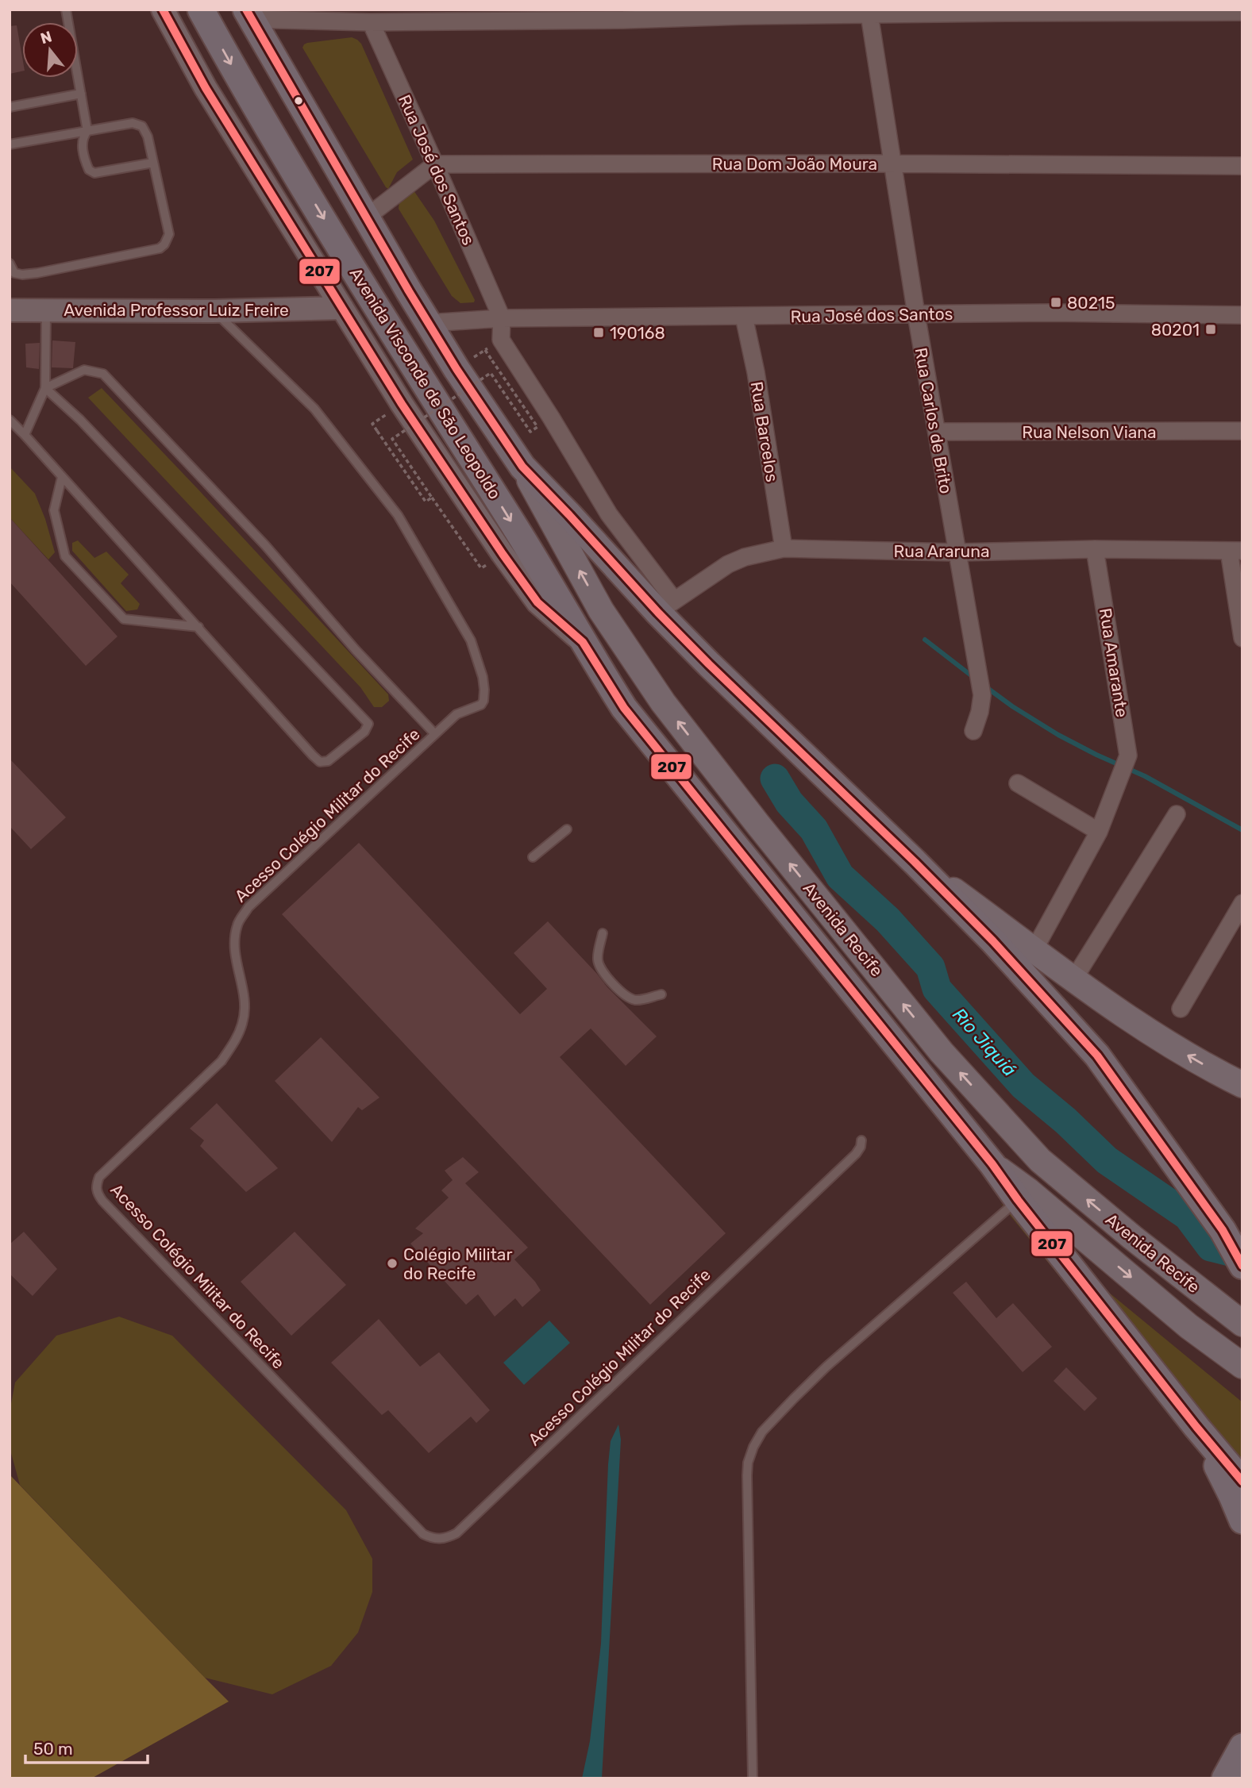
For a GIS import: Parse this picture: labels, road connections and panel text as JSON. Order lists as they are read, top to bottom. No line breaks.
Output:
{"streets":{"highway":["Avenida Visconde de São Leopoldo"],"main road":["Avenida Professor Luiz Freire","Avenida Recife"],"street":["Rua Dom João Moura","Rua José dos Santos","Rua Carlos de Brito","Rua Barcelos","Rua Nelson Viana","Rua Araruna","Rua Amarante"],"lane":["Acesso Colégio Militar do Recife"]},"crossings":[["Rua Dom João Moura","Rua José dos Santos"],["Rua Dom João Moura","Rua Carlos de Brito"],["Rua José dos Santos","Avenida Visconde de São Leopoldo"],["Rua José dos Santos","Rua Carlos de Brito"],["Rua José dos Santos","Rua Barcelos"],["Avenida Professor Luiz Freire","Avenida Visconde de São Leopoldo"],["Avenida Professor Luiz Freire","Acesso Colégio Militar do Recife"],["Avenida Visconde de São Leopoldo","Rua Araruna"],["Avenida Visconde de São Leopoldo","Rua Amarante"],["Avenida Visconde de São Leopoldo","Avenida Recife"],["Rua Carlos de Brito","Rua Nelson Viana"],["Rua Carlos de Brito","Rua Araruna"],["Rua Barcelos","Rua Araruna"],["Rua Araruna","Rua Amarante"]],"water":["Rio Jiquiá"],"places":{"transit":["80215","80201","190168"],"other":["Colégio Militar do Recife"]},"lines":["transit line 207"],"scale_bar":"50 m","north":"top"}
